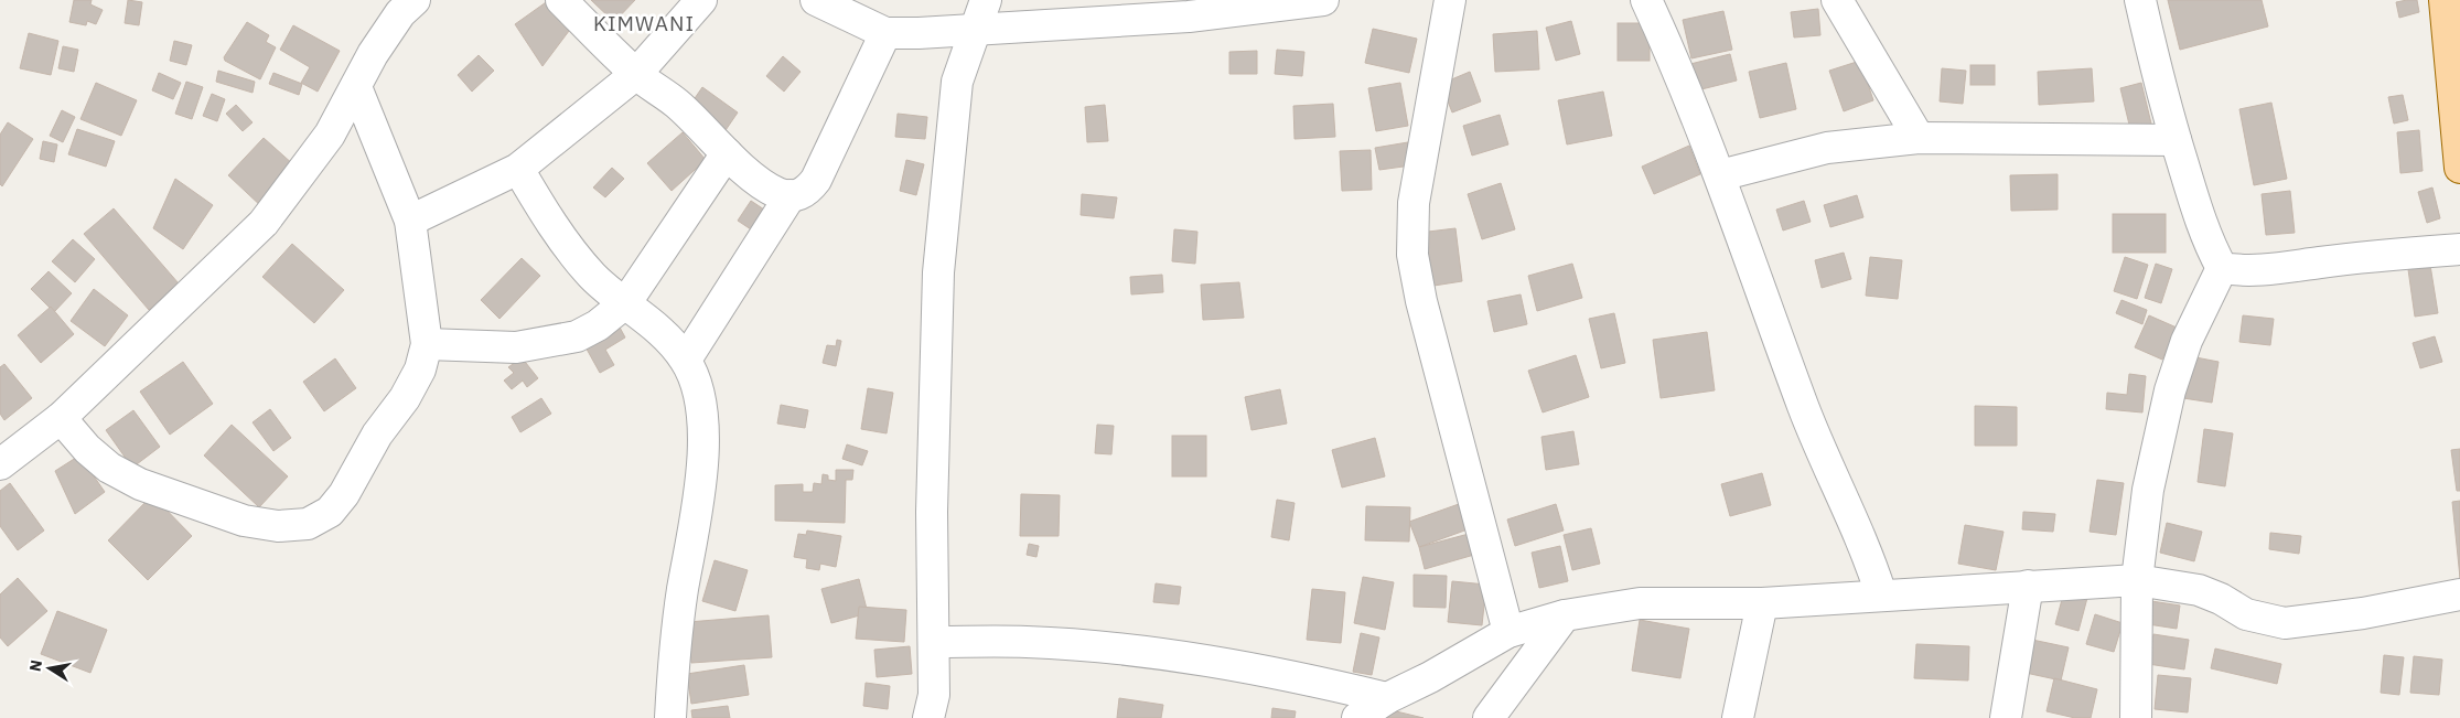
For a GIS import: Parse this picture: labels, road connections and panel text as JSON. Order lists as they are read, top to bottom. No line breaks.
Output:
{"districts":["KIMWANI"],"north":"left"}
